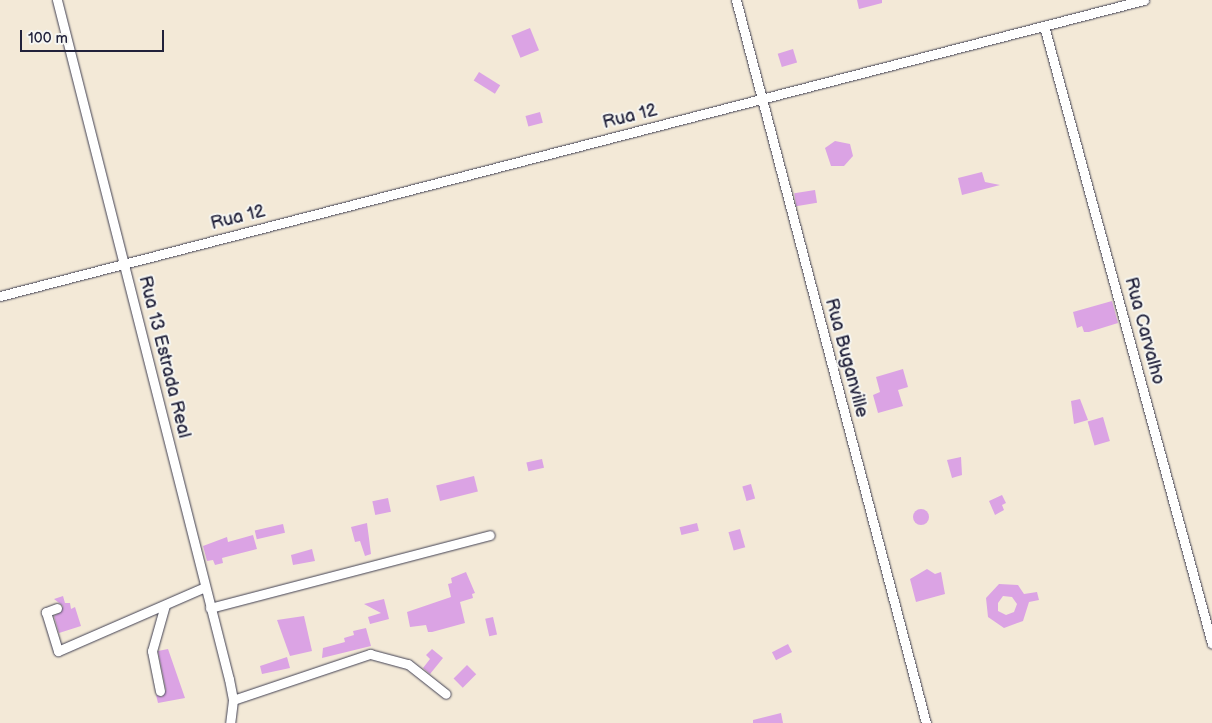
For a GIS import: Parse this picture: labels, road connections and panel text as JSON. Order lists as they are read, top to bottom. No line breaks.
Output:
{"streets":{"street":["Rua 12","Rua Carvalho","Rua 13 Estrada Real","Rua Buganville"]},"crossings":[["Rua 12","Rua Carvalho"],["Rua 12","Rua 13 Estrada Real"],["Rua 12","Rua Buganville"]],"scale_bar":"100 m"}
